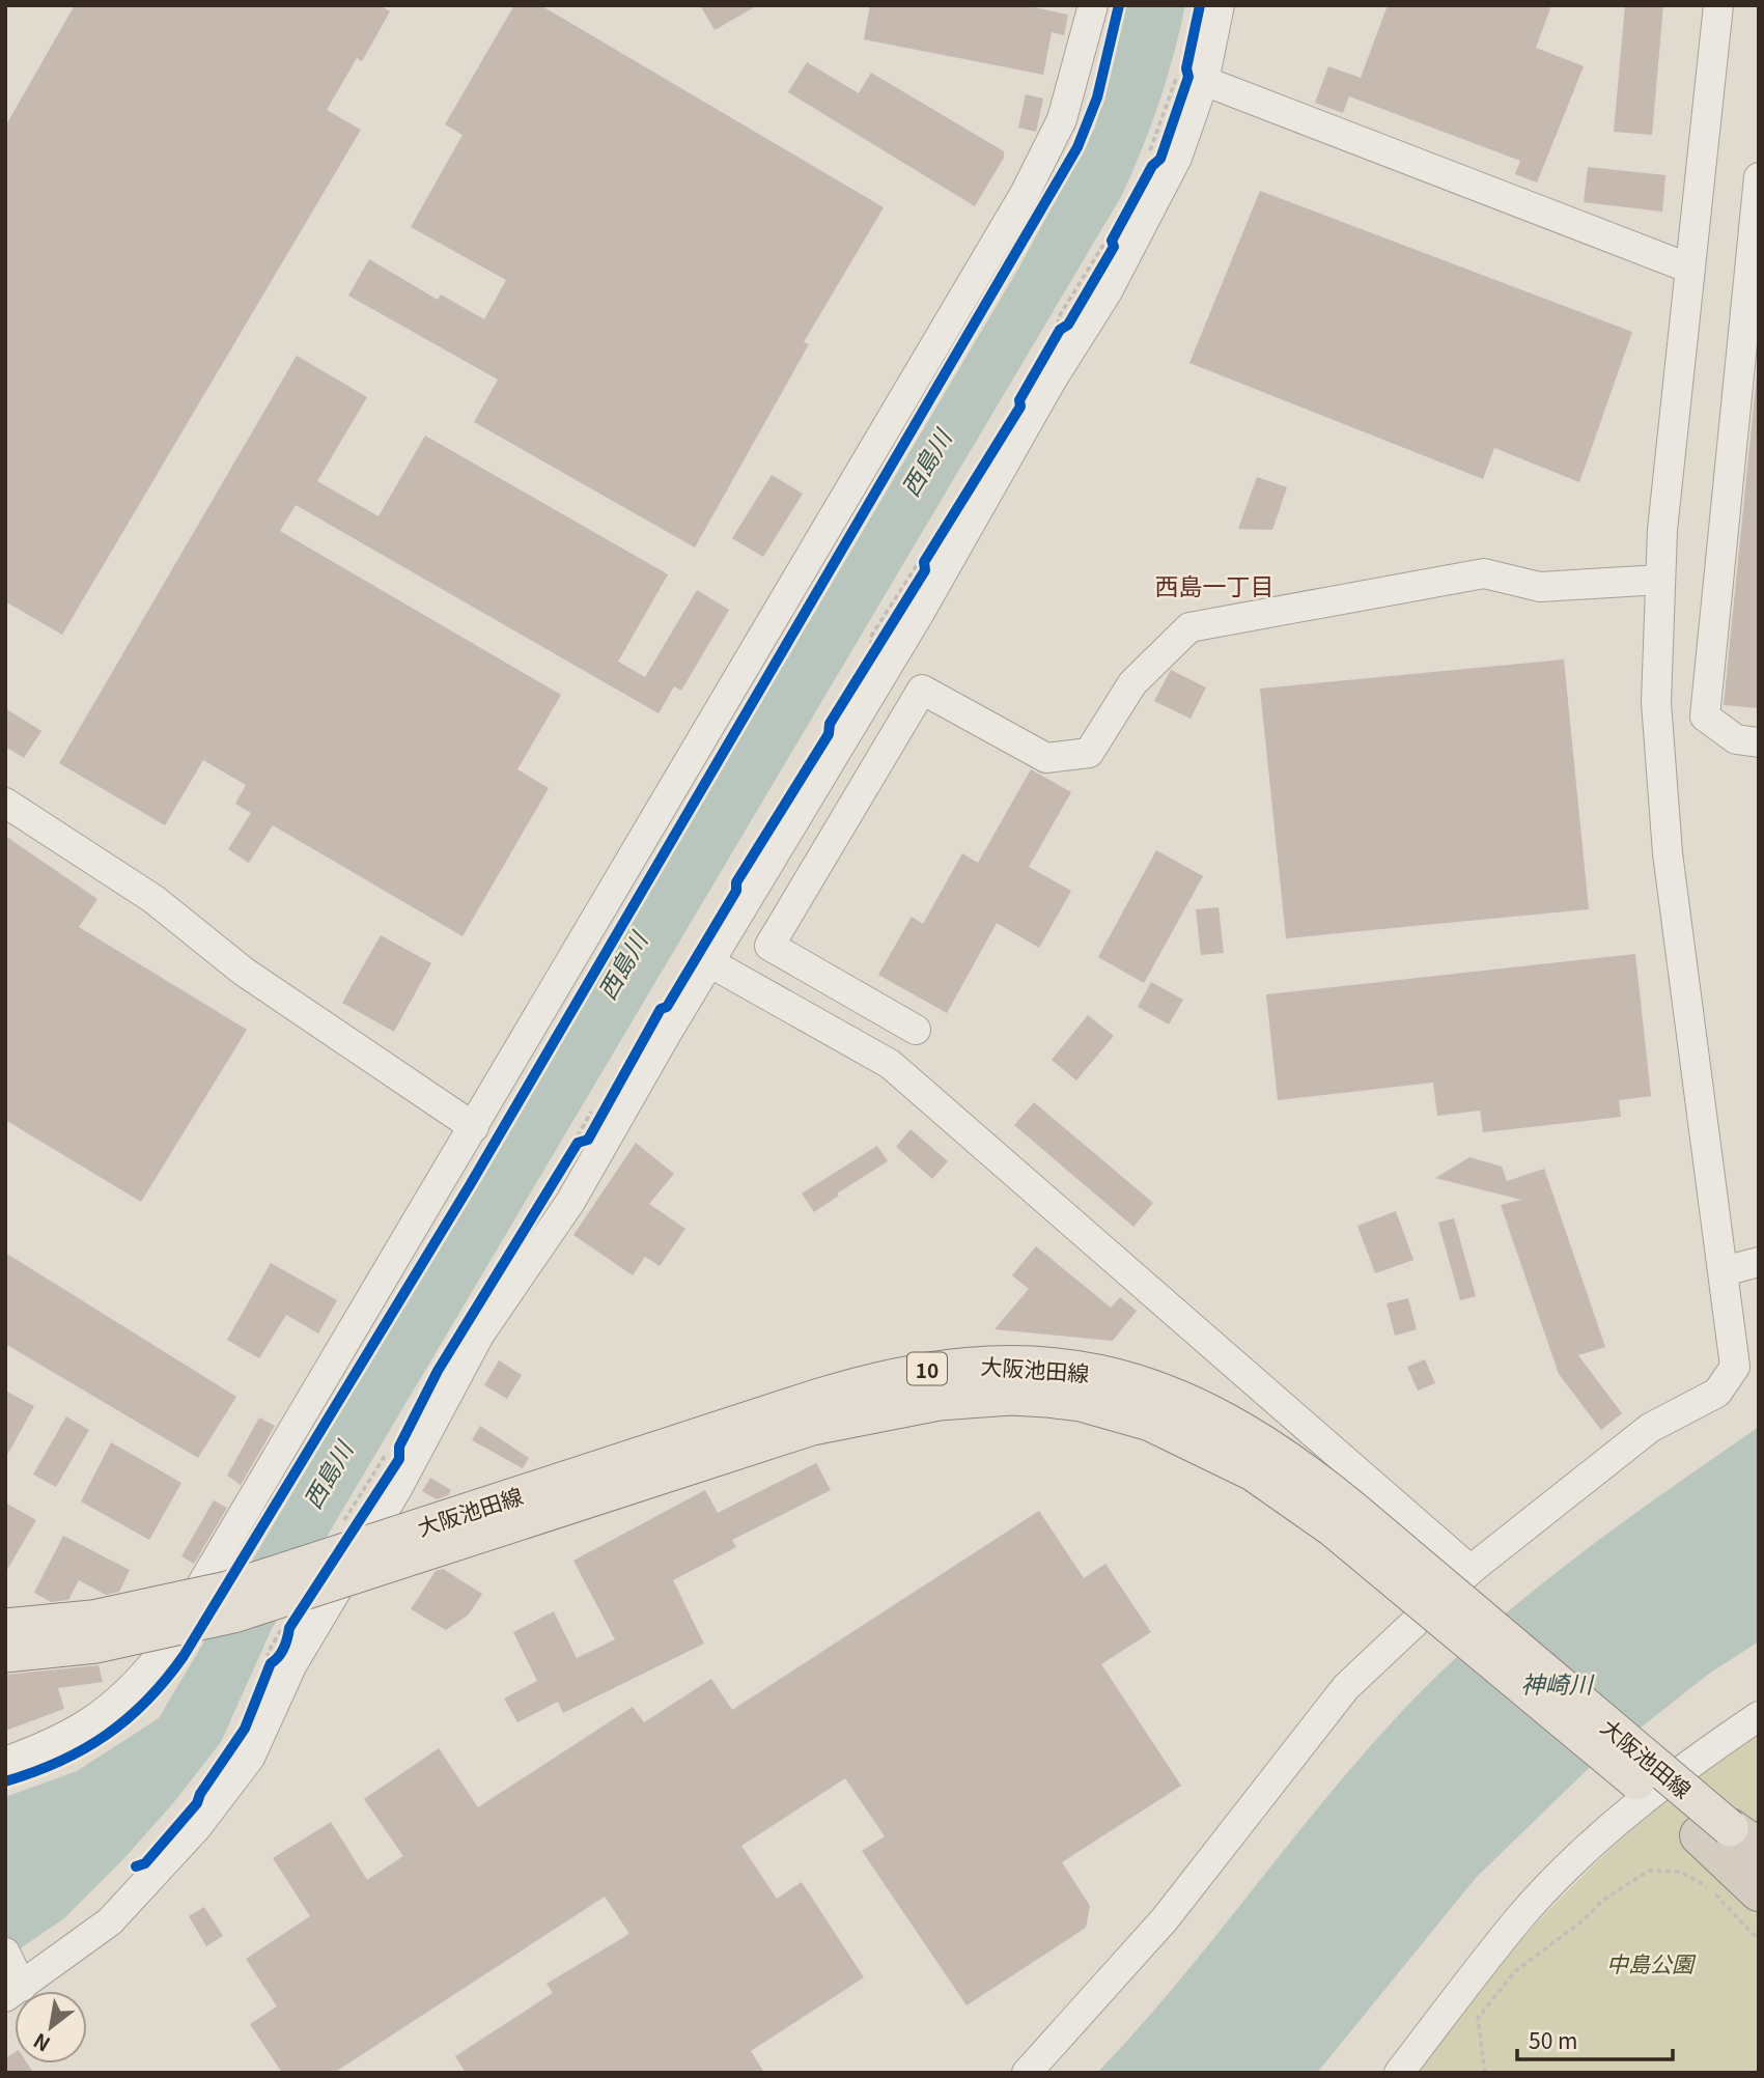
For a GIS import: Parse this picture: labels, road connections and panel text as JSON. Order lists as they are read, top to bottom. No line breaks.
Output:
{"streets":{"main road":["10","大阪池田線"]},"districts":["西島一丁目"],"water":["西島川","神崎川"],"parks":["中島公園"],"scale_bar":"50 m","north":"bottom left"}
